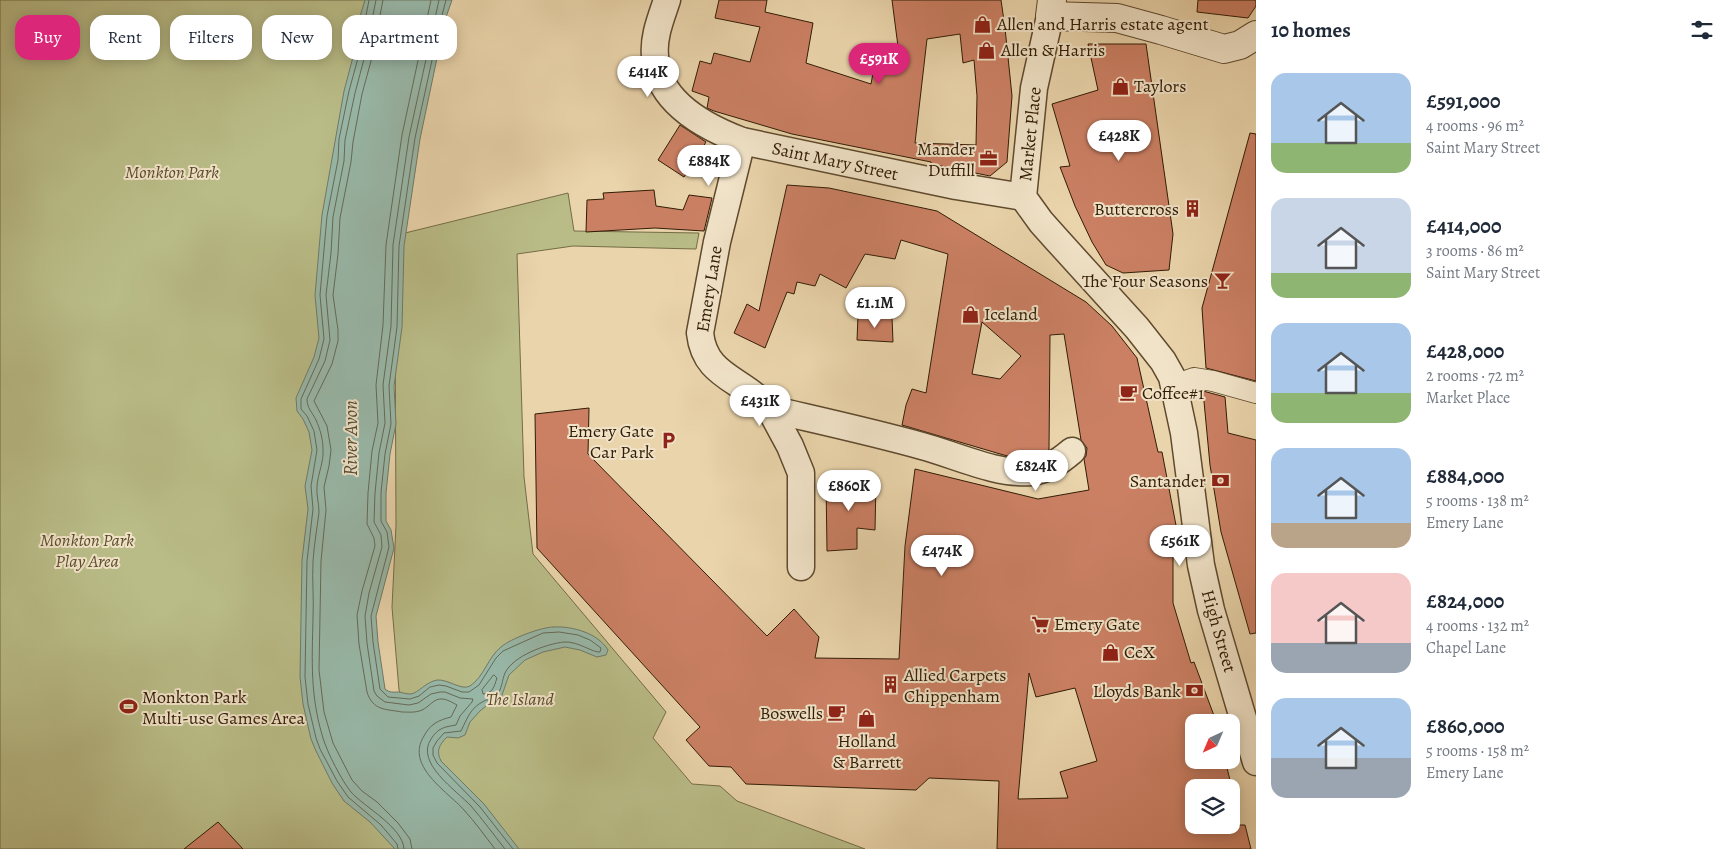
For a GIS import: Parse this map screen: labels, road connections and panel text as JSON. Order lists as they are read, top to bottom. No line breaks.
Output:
{"streets":{"street":["Market Place","Saint Mary Street","Emery Lane","High Street"]},"crossings":[["Market Place","Saint Mary Street"],["Market Place","High Street"],["Saint Mary Street","Emery Lane"]],"water":["River Avon"],"parks":["Monkton Park","Monkton Park Play Area","The Island"],"places":{"shop":["Allen and Harris estate agent","Allen & Harris","Taylors","Iceland","CeX","Holland & Barrett"],"office":["Mander Duffill"],"building":["Buttercross","Allied Carpets Chippenham"],"bar":["The Four Seasons"],"cafe":["Coffee#1","Boswells"],"parking":["Emery Gate Car Park"],"bank":["Santander","Lloyds Bank"],"supermarket":["Emery Gate"],"sports":["Monkton Park Multi-use Games Area"]},"north":"bottom left","page":{"heading":"10 homes","chip":["Buy","Rent","Filters","New","Apartment"],"price":["£591K","£414K","£428K","£884K","£1.1M","£431K","£824K","£860K","£561K","£474K"],"list":[{"name":"£591,000","note":"4 rooms · 96 m² · Saint Mary Street"},{"name":"£414,000","note":"3 rooms · 86 m² · Saint Mary Street"},{"name":"£428,000","note":"2 rooms · 72 m² · Market Place"},{"name":"£884,000","note":"5 rooms · 138 m² · Emery Lane"},{"name":"£824,000","note":"4 rooms · 132 m² · Chapel Lane"},{"name":"£860,000","note":"5 rooms · 158 m² · Emery Lane"}]}}
